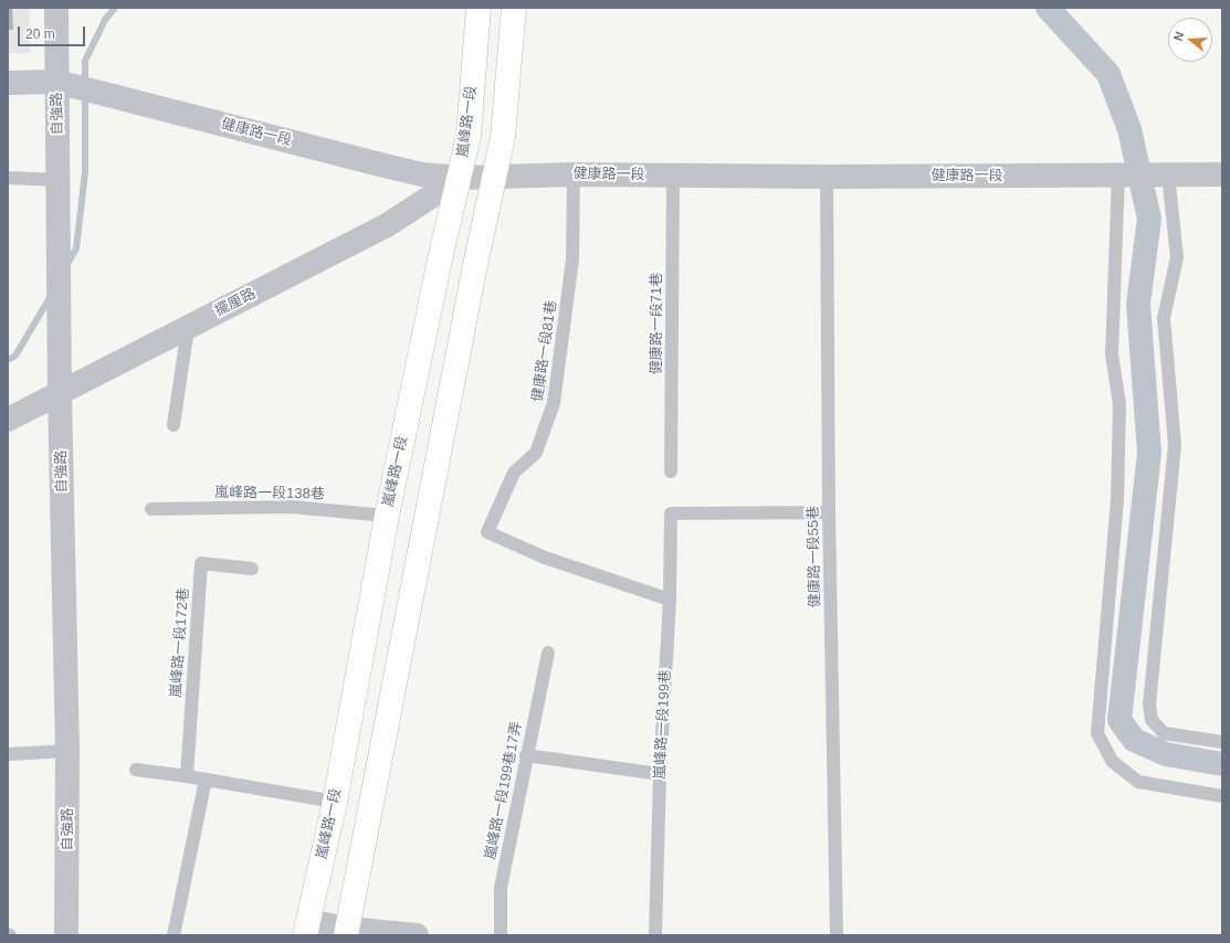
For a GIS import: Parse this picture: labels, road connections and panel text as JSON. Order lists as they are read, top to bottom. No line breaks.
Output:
{"streets":{"main road":["嵐峰路一段"],"street":["自強路","健康路一段","擺厘路"],"lane":["健康路一段71巷","健康路一段81巷","嵐峰路一段138巷","健康路一段55巷","嵐峰路一段172巷","嵐峰路一段199巷","嵐峰路一段199巷17弄"]},"crossings":[["自強路","健康路一段"],["自強路","擺厘路"],["嵐峰路一段","健康路一段"],["嵐峰路一段","擺厘路"],["嵐峰路一段","嵐峰路一段138巷"],["健康路一段","擺厘路"],["健康路一段","健康路一段71巷"],["健康路一段","健康路一段81巷"],["健康路一段","健康路一段55巷"],["健康路一段81巷","嵐峰路一段199巷"],["健康路一段55巷","嵐峰路一段199巷"]],"scale_bar":"20 m","north":"left"}
